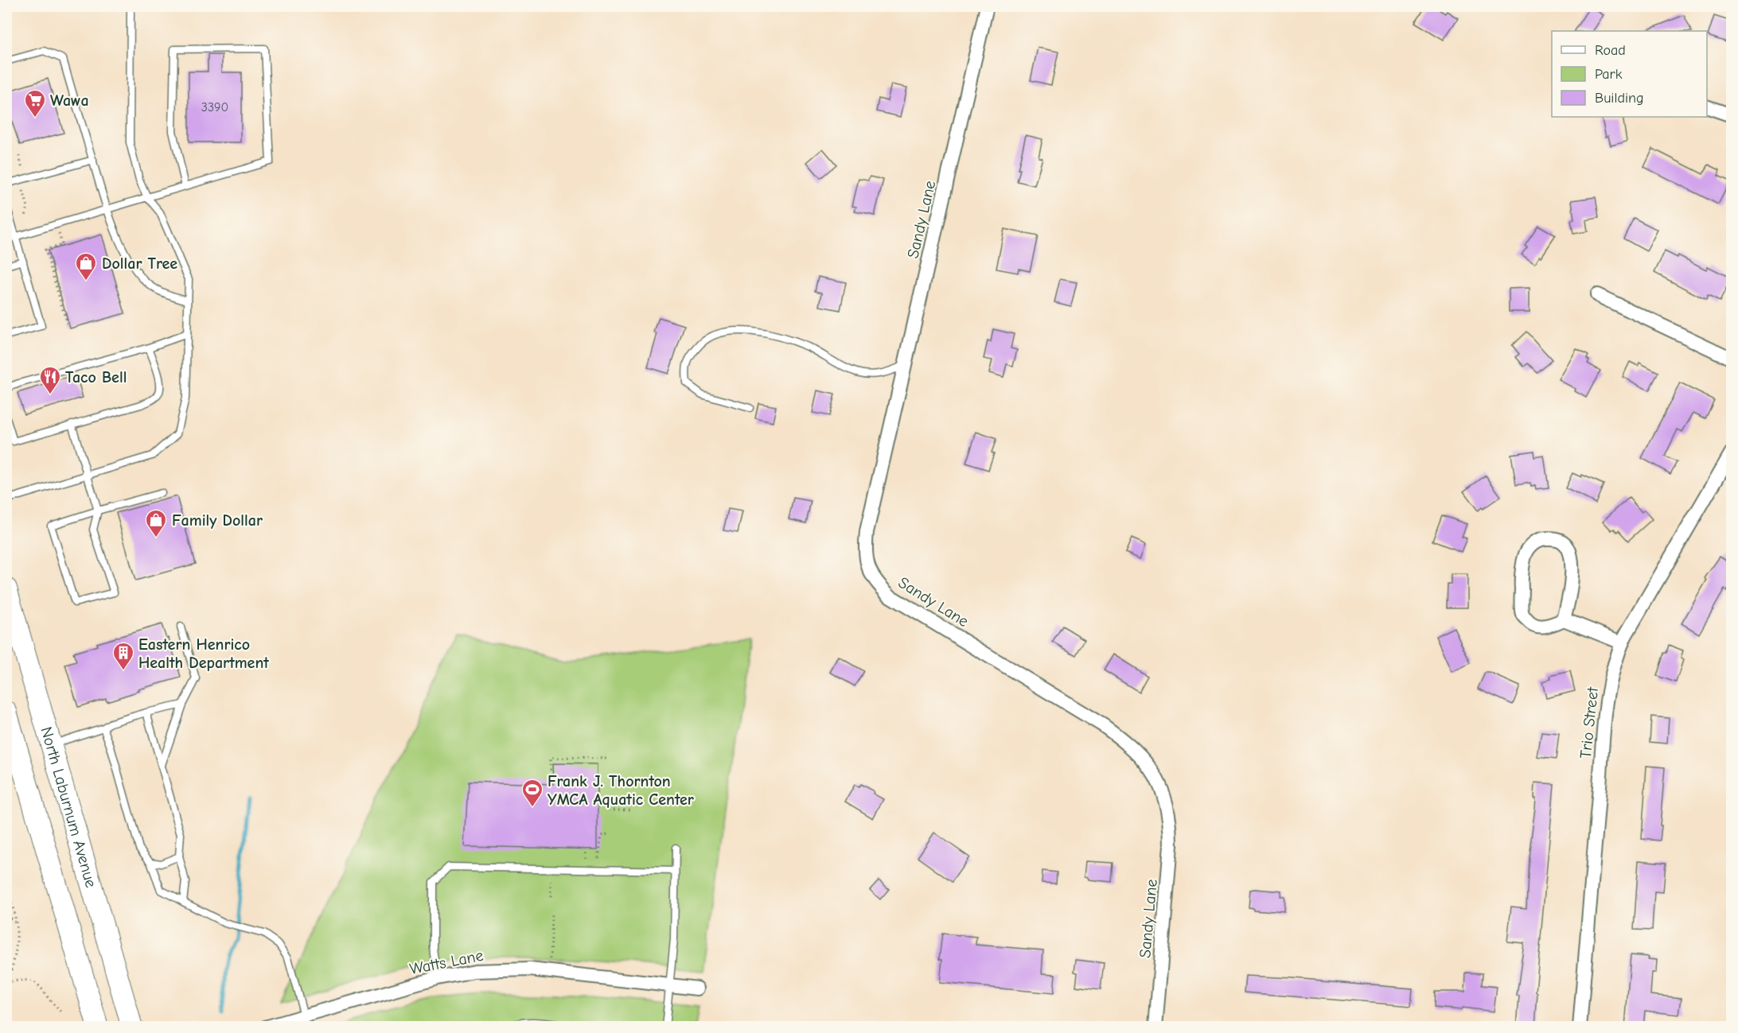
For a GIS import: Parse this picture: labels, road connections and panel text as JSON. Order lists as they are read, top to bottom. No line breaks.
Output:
{"streets":{"main road":["North Laburnum Avenue"],"street":["Sandy Lane","Trio Street","Watts Lane"]},"places":{"supermarket":["Wawa"],"shop":["Dollar Tree","Family Dollar"],"restaurant":["Taco Bell"],"building":["Eastern Henrico Health Department"],"sports":["Frank J. Thornton YMCA Aquatic Center"]},"house_numbers":["3390"],"legend":["Road","Park","Building"]}
